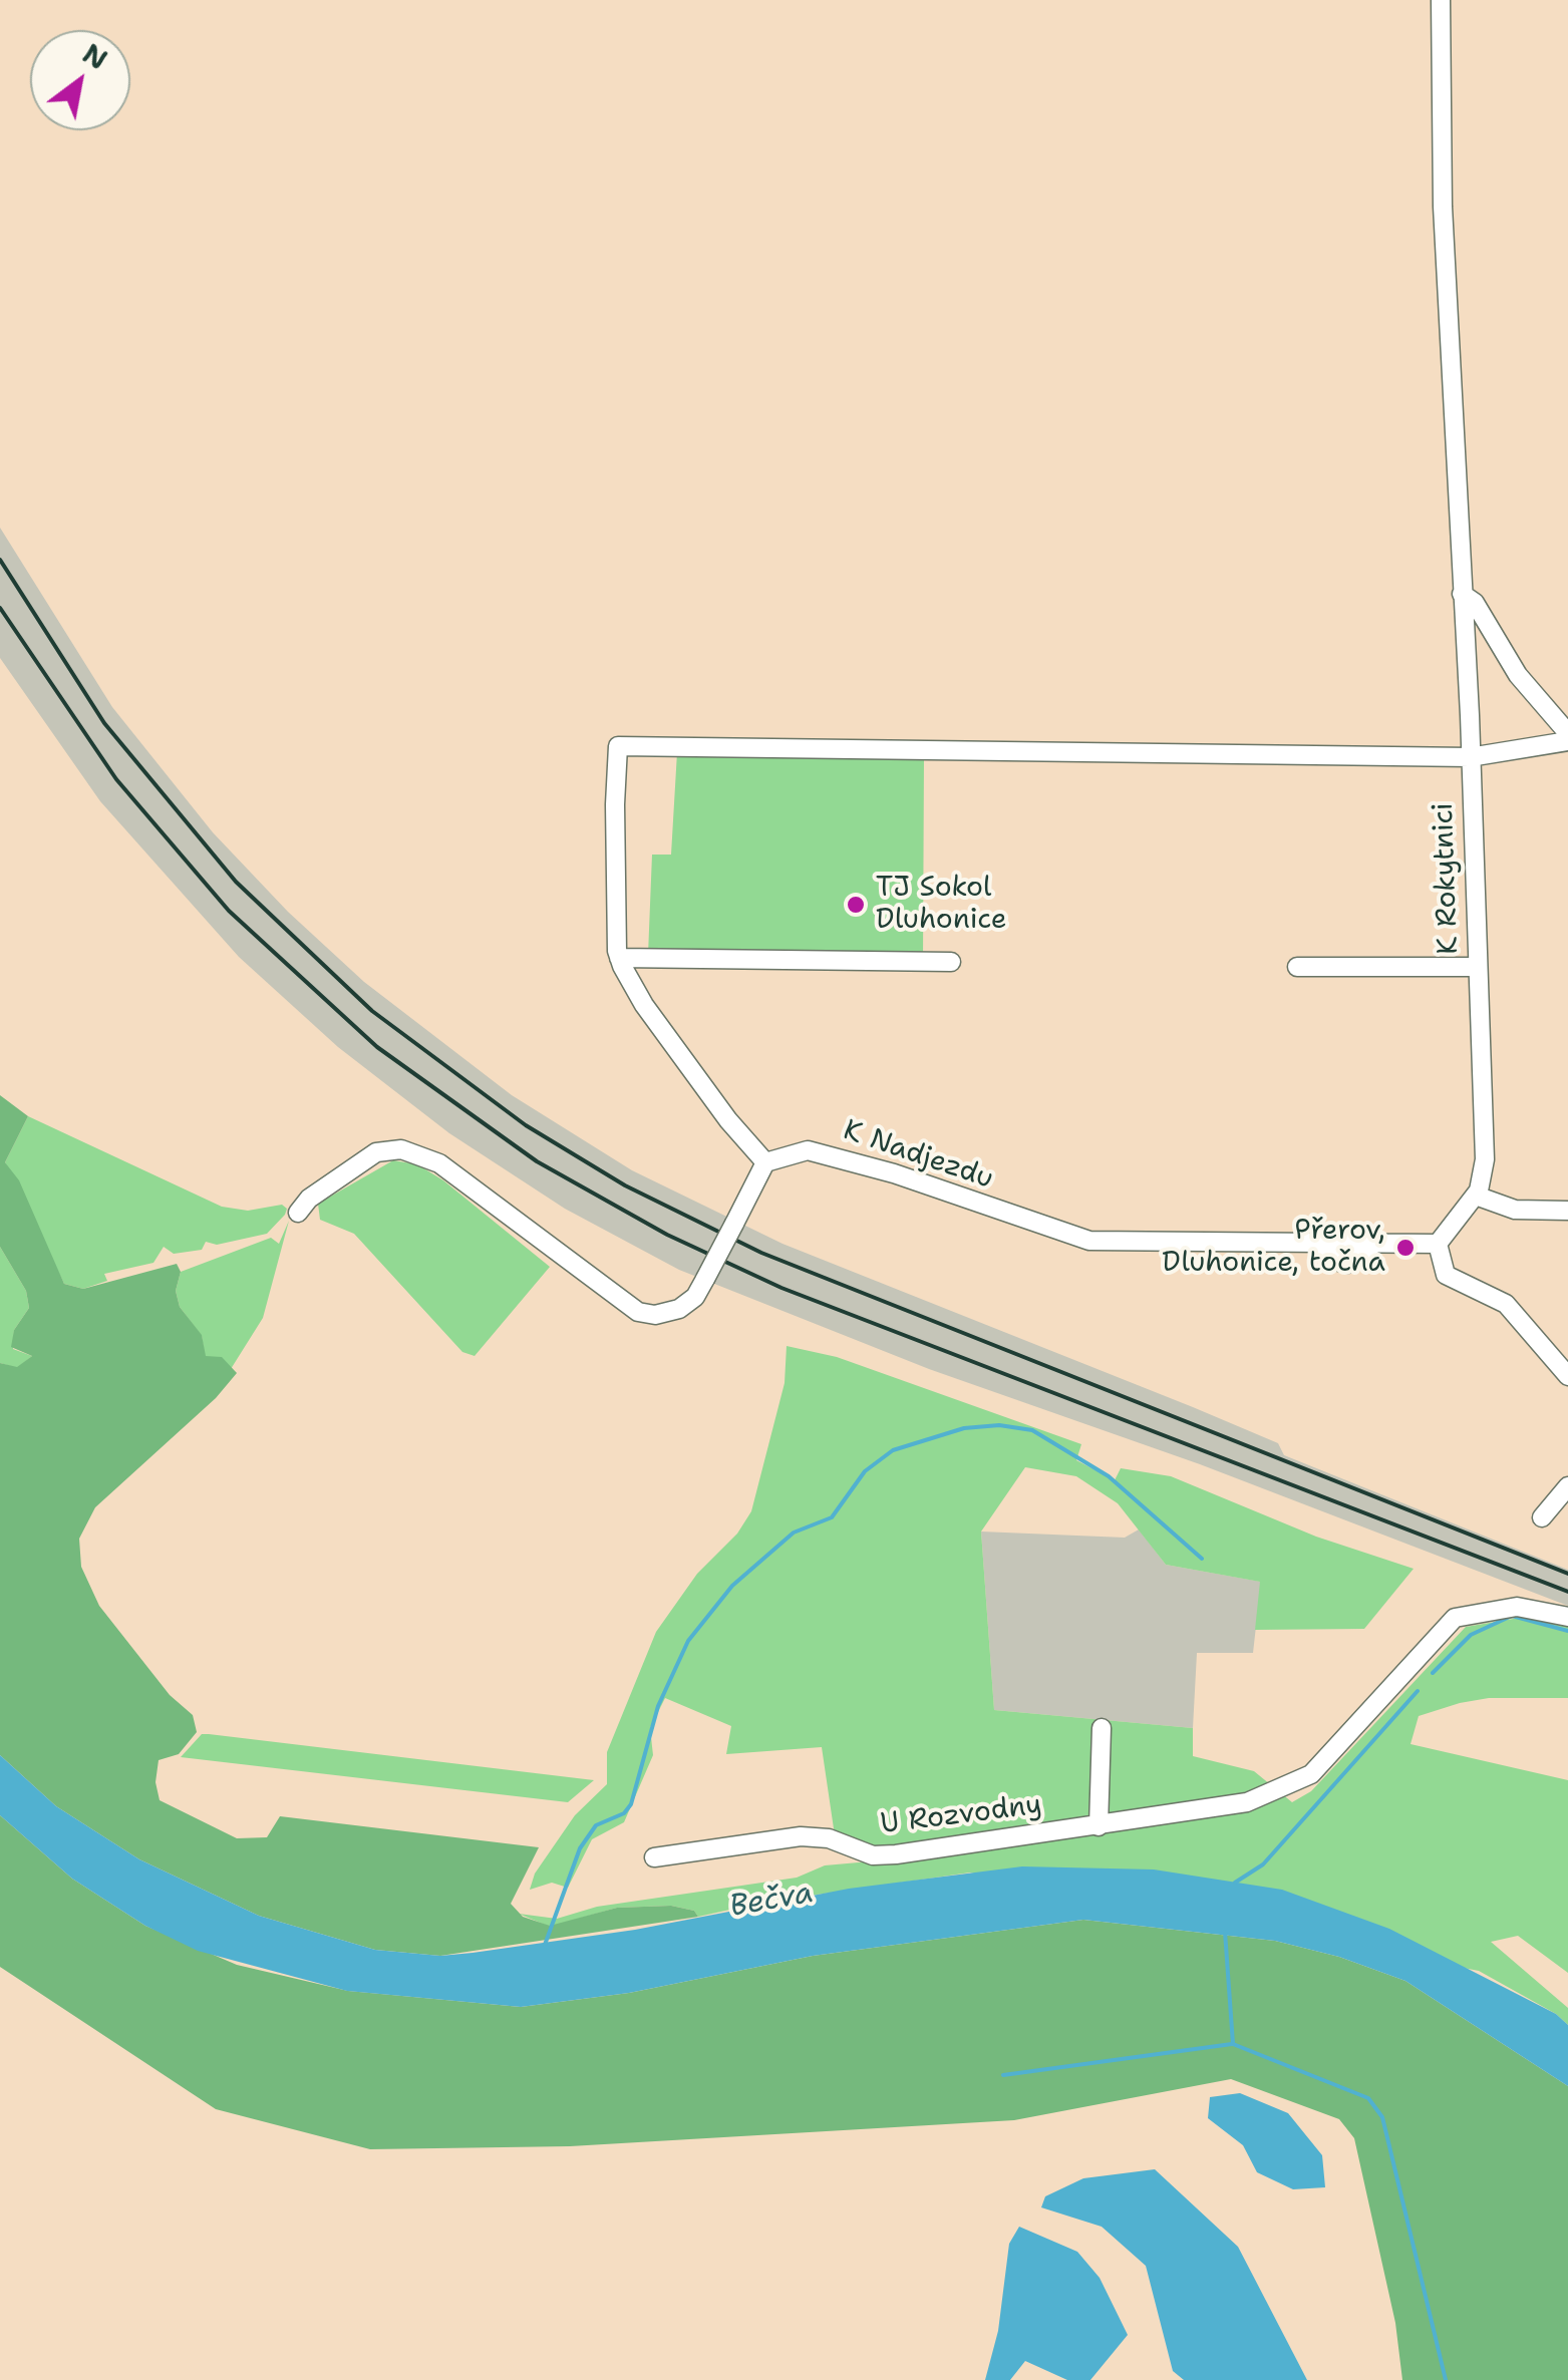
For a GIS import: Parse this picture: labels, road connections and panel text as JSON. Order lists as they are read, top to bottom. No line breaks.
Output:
{"streets":{"street":["K Rokytnici","K Nadjezdu","U Rozvodny"]},"crossings":[["K Rokytnici","K Nadjezdu"]],"water":["Bečva"],"places":["TJ Sokol Dluhonice","Přerov, Dluhonice, točna"],"north":"top right"}
